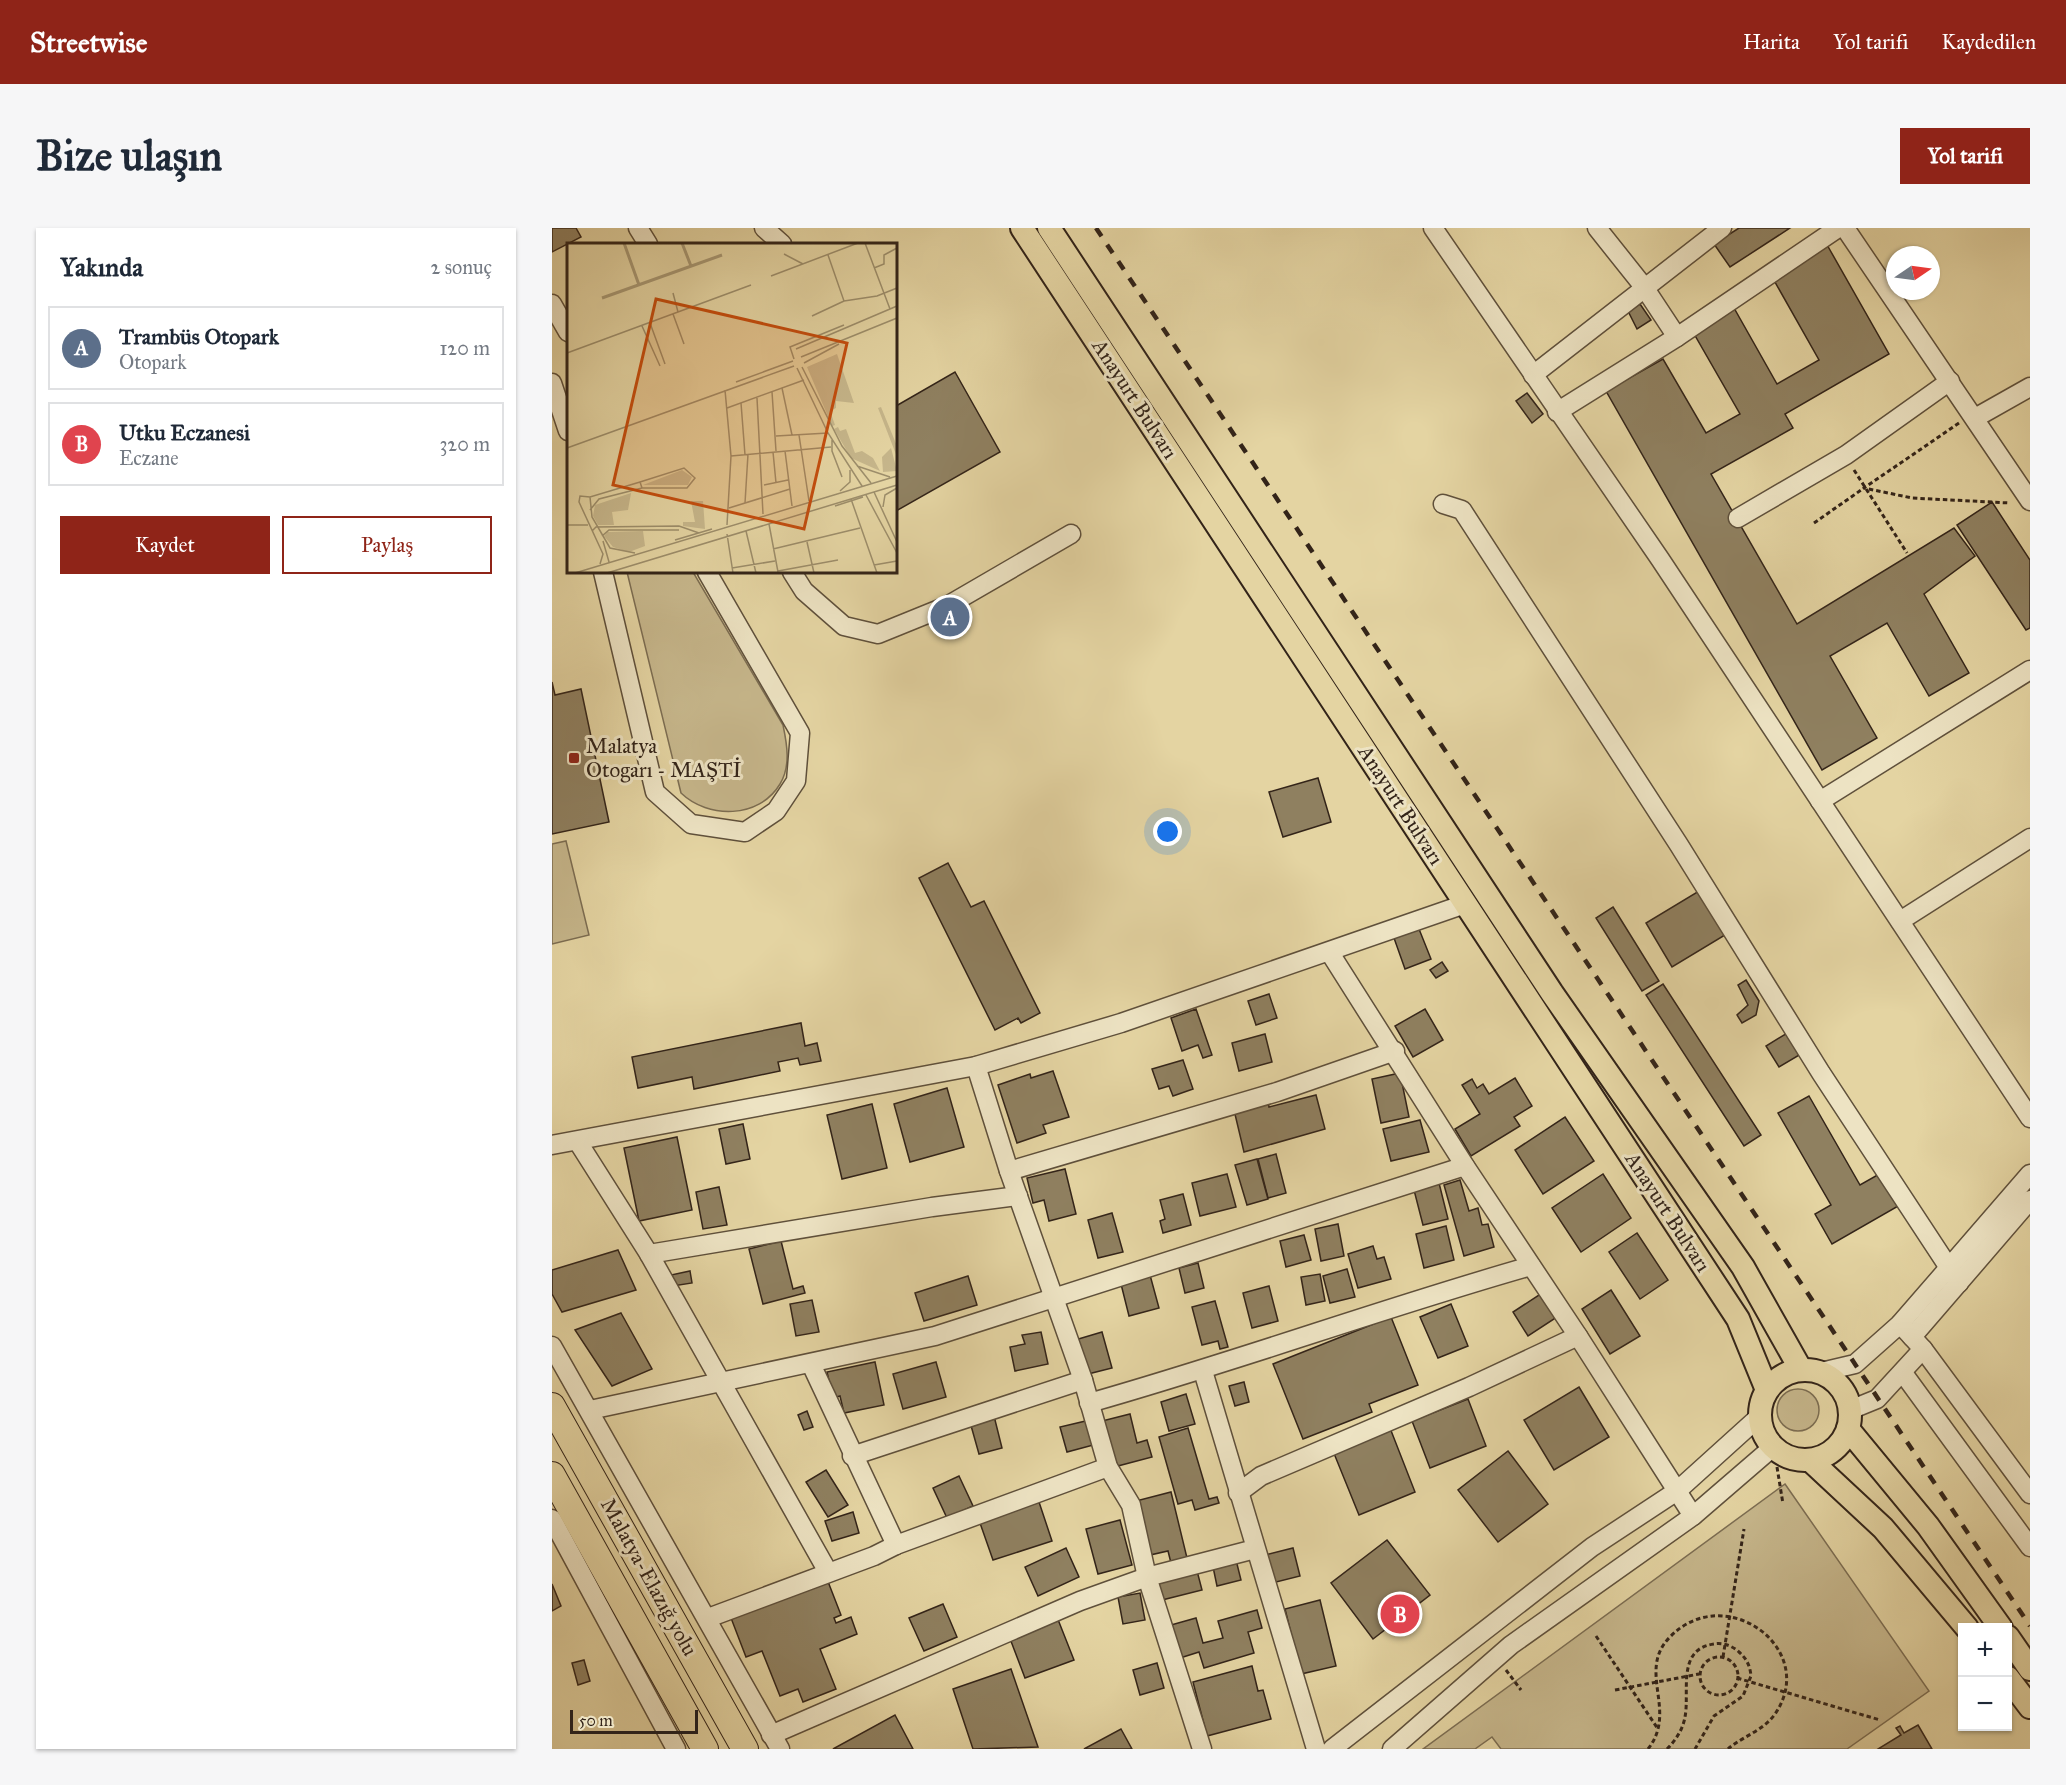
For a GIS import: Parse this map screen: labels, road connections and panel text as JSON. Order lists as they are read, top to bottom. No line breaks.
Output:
{"streets":{"highway":["Malatya-Elazığ yolu"],"main road":["Anayurt Bulvarı"]},"places":{"transit":["Malatya Otogarı - MAŞTİ"]},"scale_bar":"50 m","north":"right","page":{"header":"Streetwise","nav":["Harita","Yol tarifi","Kaydedilen"],"buttons":["Yol tarifi",["Kaydet","Paylaş"]],"title":"Bize ulaşın","heading":["Yakında","2 sonuç"],"list":[{"mark":"A","name":"Trambüs Otopark","note":"Otopark","value":"120 m"},{"mark":"B","name":"Utku Eczanesi","note":"Eczane","value":"320 m"}],"pins":["A","B"],"map_buttons":["+","−"],"scale":"50 m"}}
